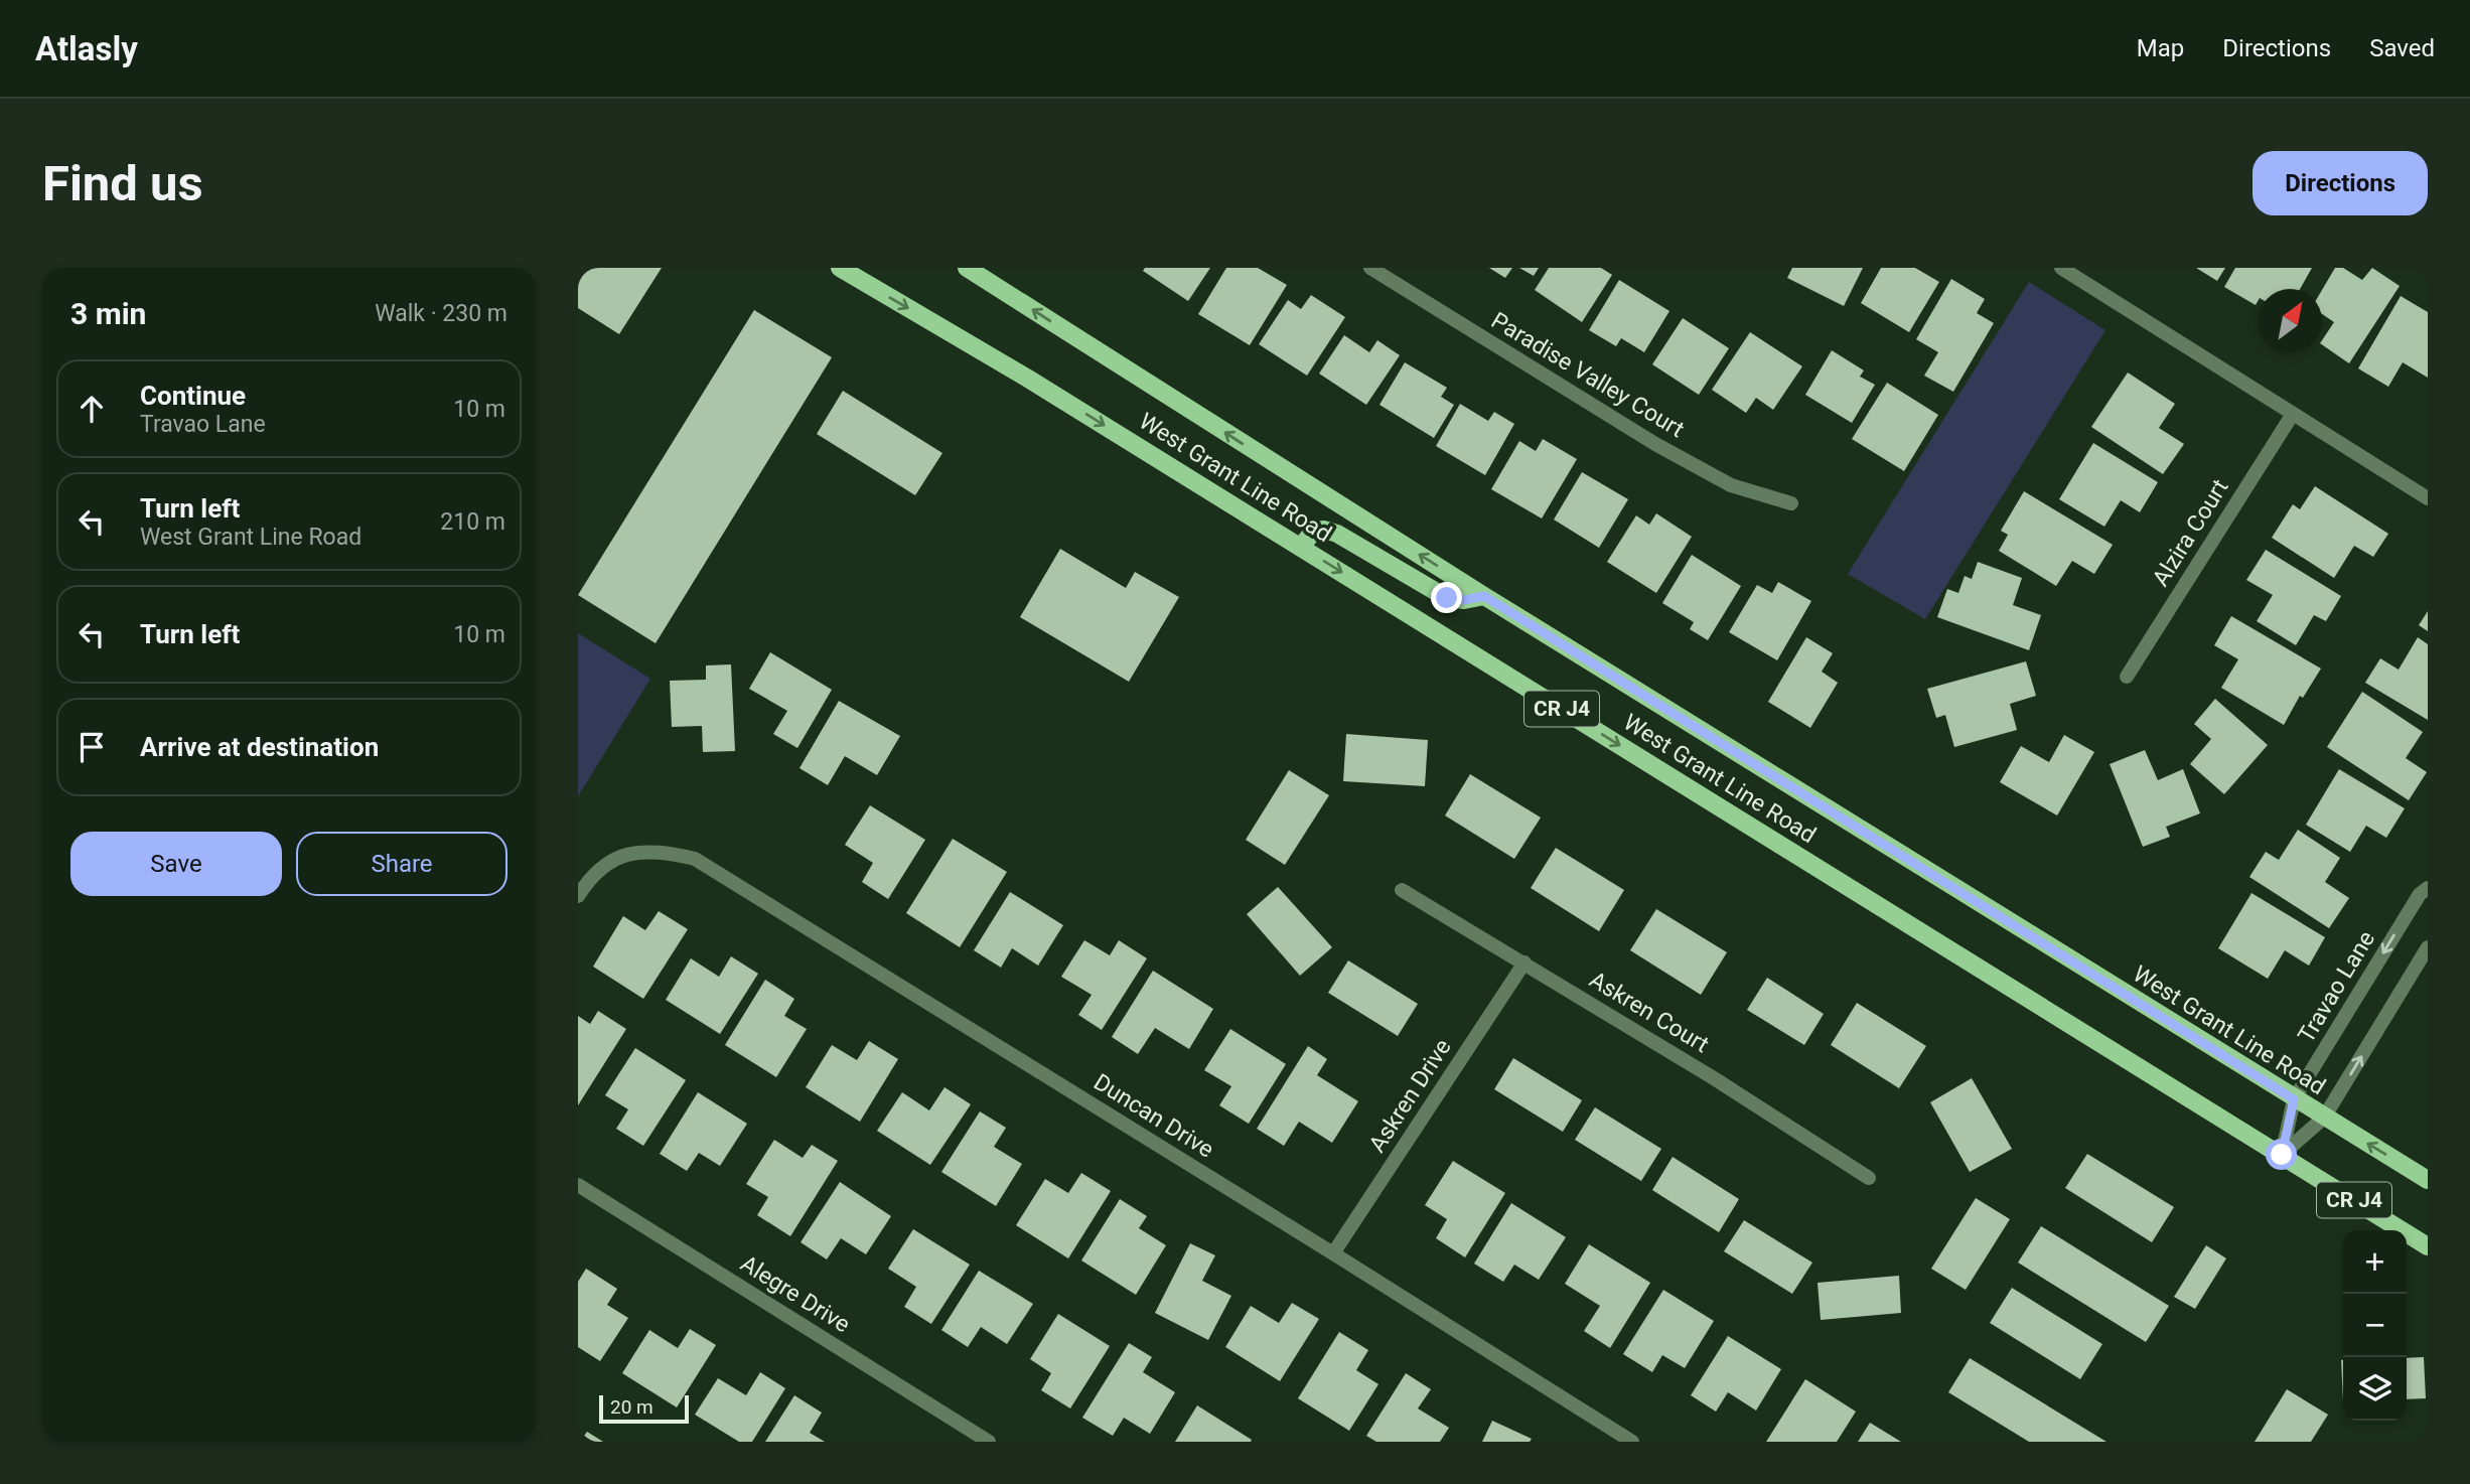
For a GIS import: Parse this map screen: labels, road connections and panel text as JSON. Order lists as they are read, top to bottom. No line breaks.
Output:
{"streets":{"main road":["West Grant Line Road","CR J4"],"street":["Paradise Valley Court","Alzira Court","Travao Lane","Askren Court","Askren Drive","Duncan Drive","Alegre Drive"]},"crossings":[["West Grant Line Road","Travao Lane"],["Askren Court","Askren Drive"],["Askren Drive","Duncan Drive"]],"scale_bar":"20 m","north":"top right","page":{"header":"Atlasly","nav":["Map","Directions","Saved"],"buttons":["Directions",["Save","Share"]],"title":"Find us","heading":["3 min","Walk · 230 m"],"list":[["Continue","Travao Lane","10 m"],["Turn left","West Grant Line Road","210 m"],["Turn left","10 m"],"Arrive at destination"],"map_buttons":["+","−"],"scale":"20 m"}}
